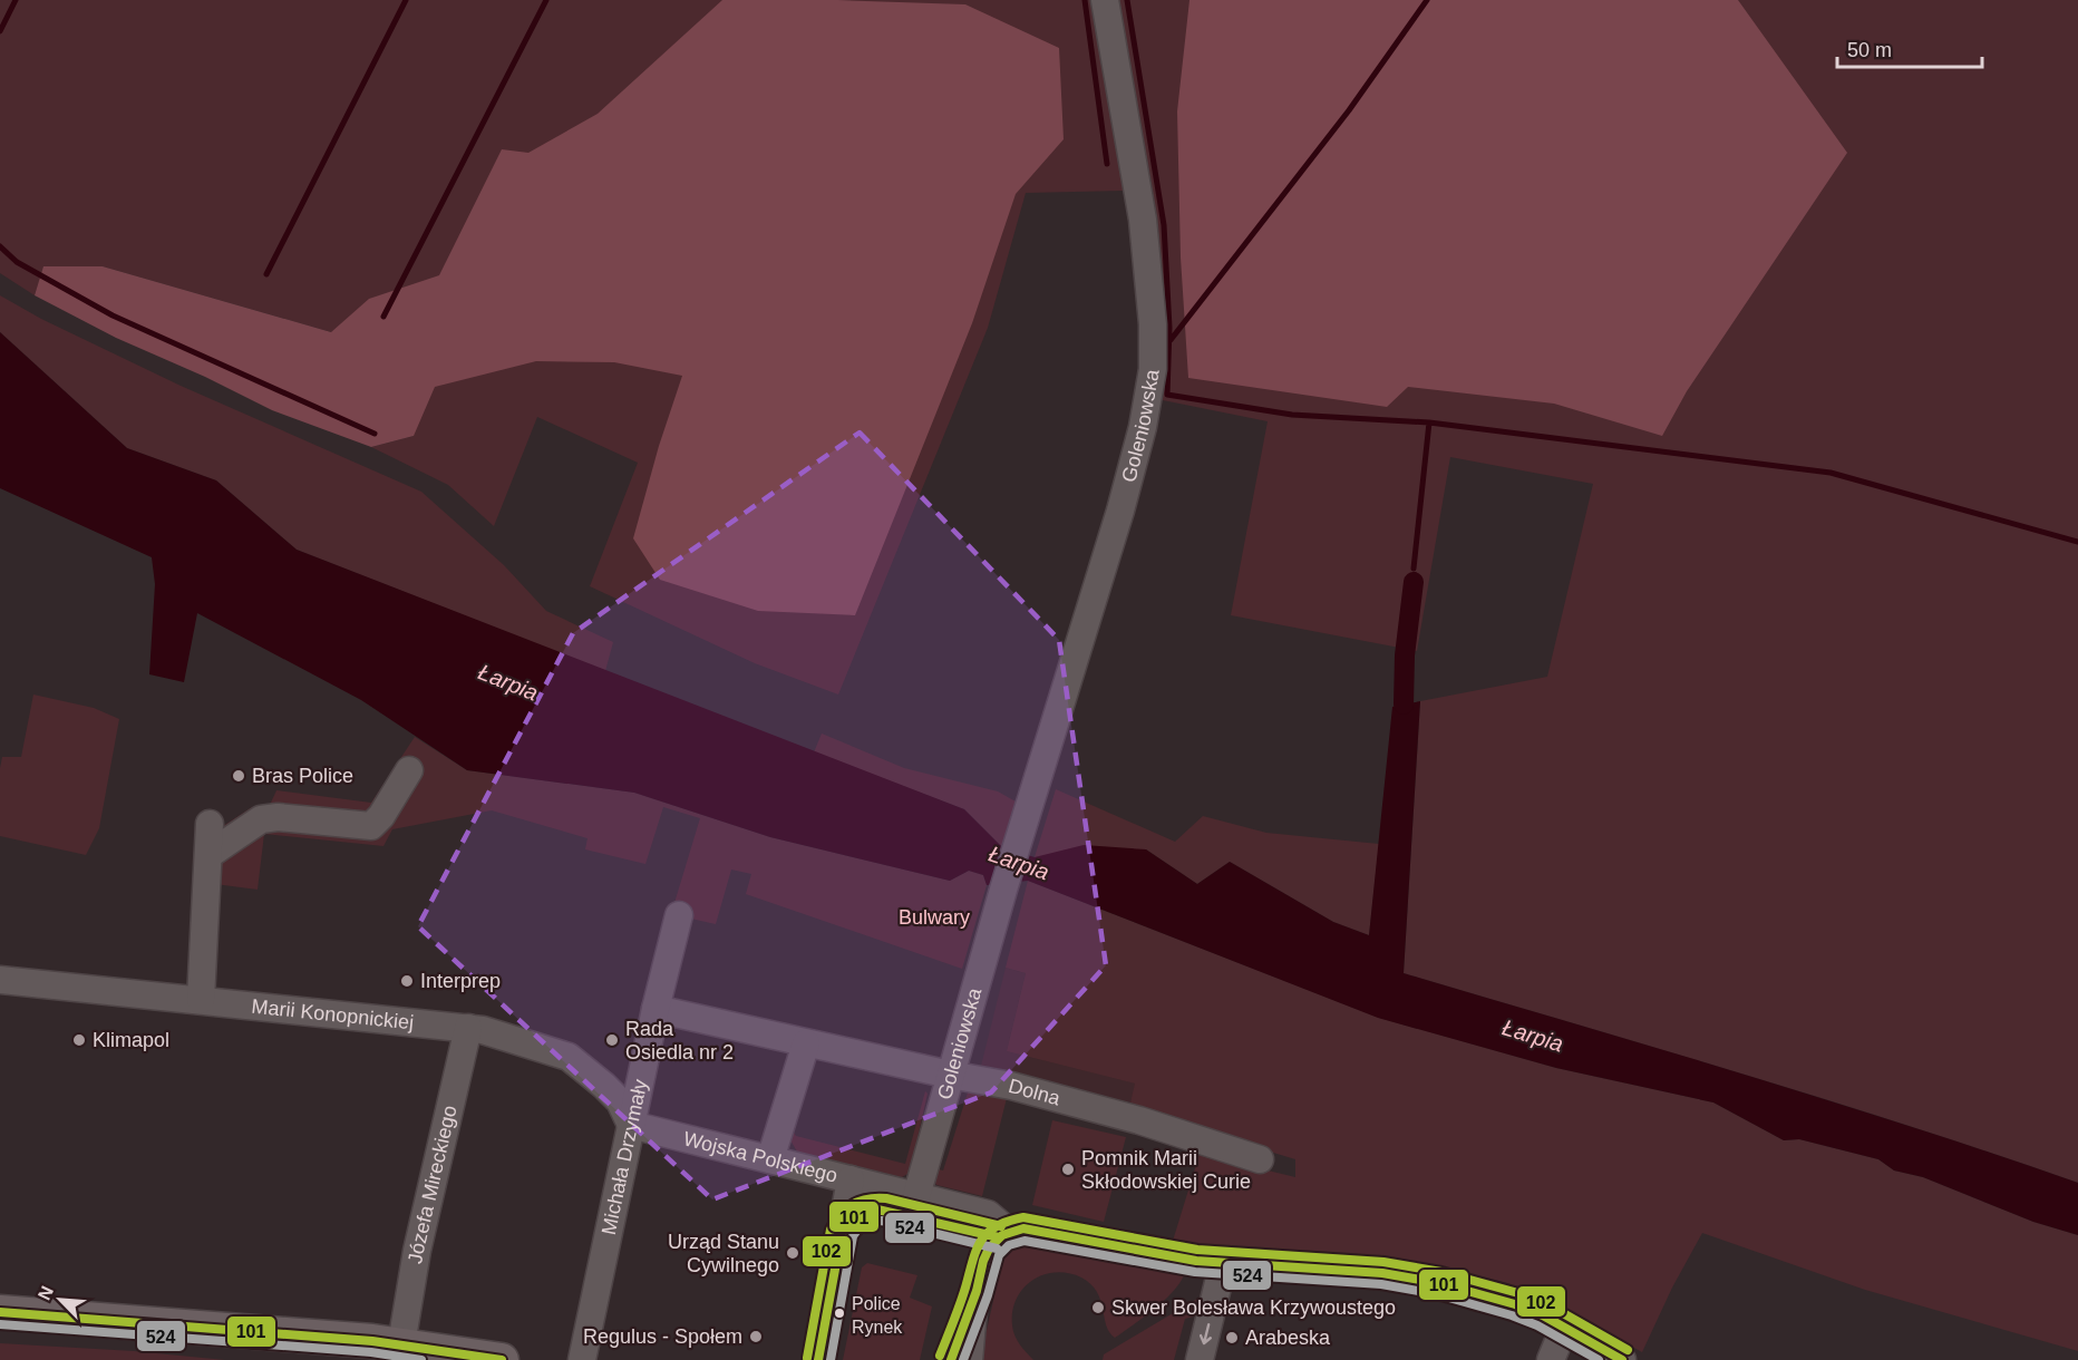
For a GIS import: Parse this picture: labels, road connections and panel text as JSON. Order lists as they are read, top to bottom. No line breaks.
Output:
{"streets":{"street":["Goleniowska","Marii Konopnickiej","Dolna","Michała Drzymały","Wojska Polskiego","Józefa Mireckiego"]},"crossings":[["Goleniowska","Dolna"],["Goleniowska","Wojska Polskiego"],["Marii Konopnickiej","Michała Drzymały"],["Marii Konopnickiej","Wojska Polskiego"],["Marii Konopnickiej","Józefa Mireckiego"],["Dolna","Michała Drzymały"],["Michała Drzymały","Wojska Polskiego"]],"water":["Łarpia"],"parks":["Bulwary"],"places":["Bras Police","Interprep","Klimapol","Rada Osiedla nr 2","Pomnik Marii Skłodowskiej Curie","Urząd Stanu Cywilnego","Skwer Bolesława Krzywoustego","Police Rynek","Regulus - Społem","Arabeska"],"lines":["transit line 102","transit line 101","transit line 524"],"scale_bar":"50 m","north":"top left"}
